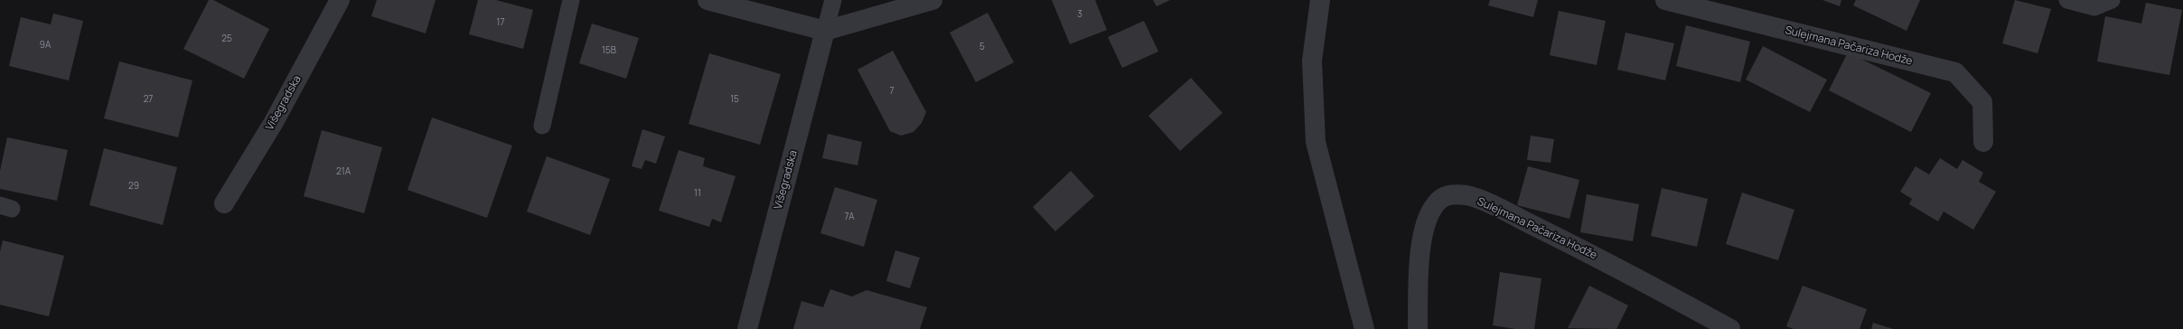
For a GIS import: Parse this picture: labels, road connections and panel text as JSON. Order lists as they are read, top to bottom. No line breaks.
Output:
{"streets":{"street":["Sulejmana Pačariza Hodže","Višegradska"]},"house_numbers":["3","17","25","9A","5","15B","7","27","15","21A","29","11","7A"]}
